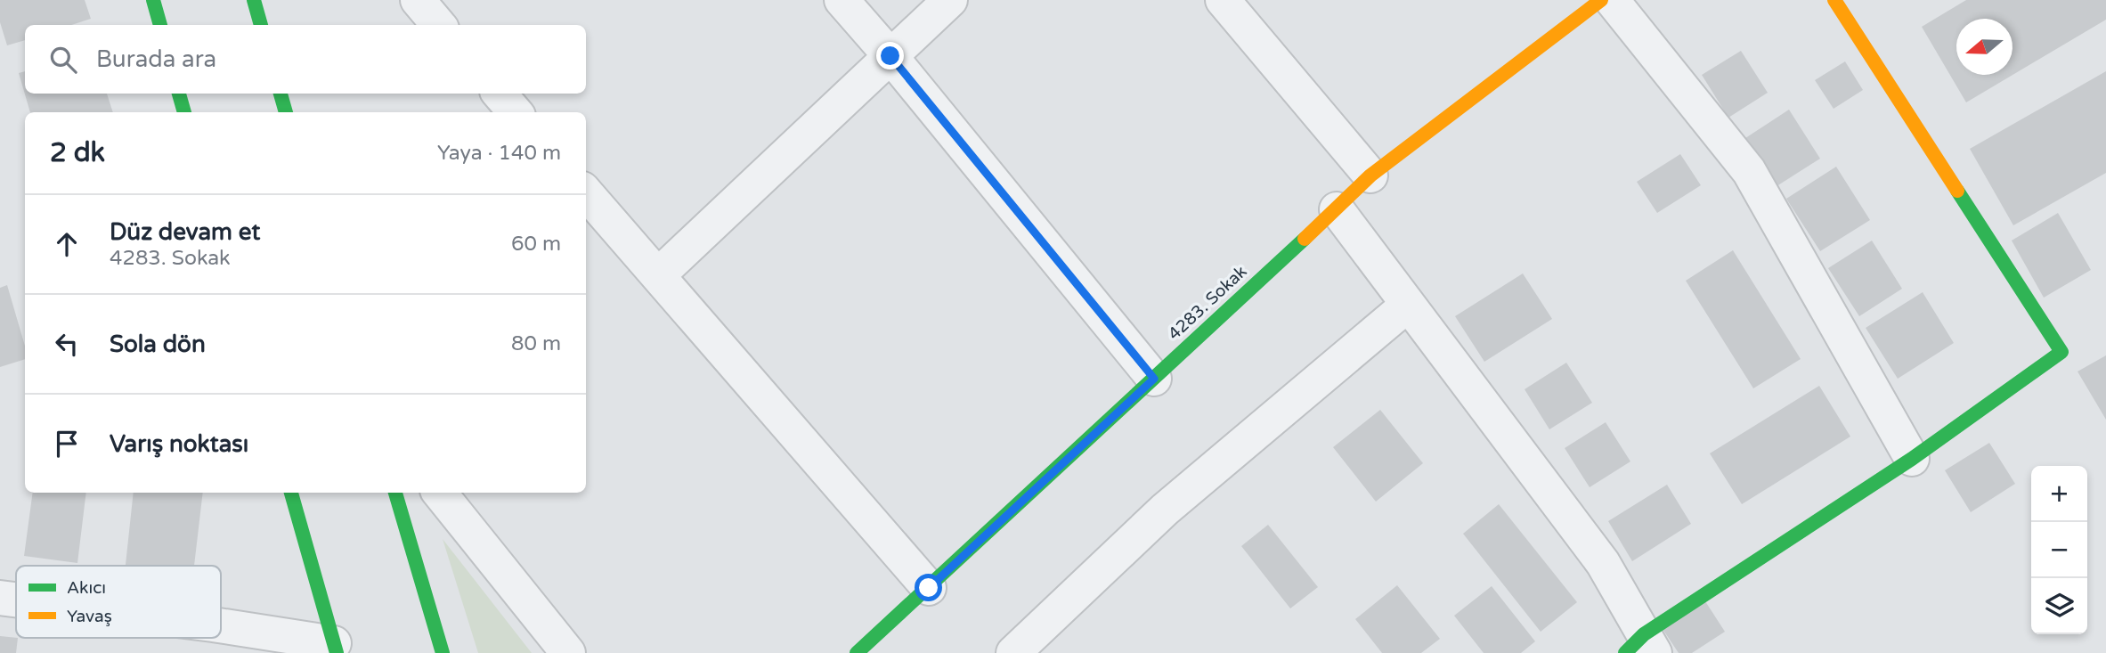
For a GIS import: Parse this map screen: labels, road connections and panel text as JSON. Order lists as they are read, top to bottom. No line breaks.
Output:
{"streets":{"street":["4283. Sokak"]},"legend":["Akıcı","Yavaş"],"north":"left","page":{"search":"Burada ara","heading":["2 dk","Yaya · 140 m"],"list":[["Düz devam et","4283. Sokak","60 m"],["Sola dön","80 m"],"Varış noktası"],"map_buttons":["+","−"]}}
